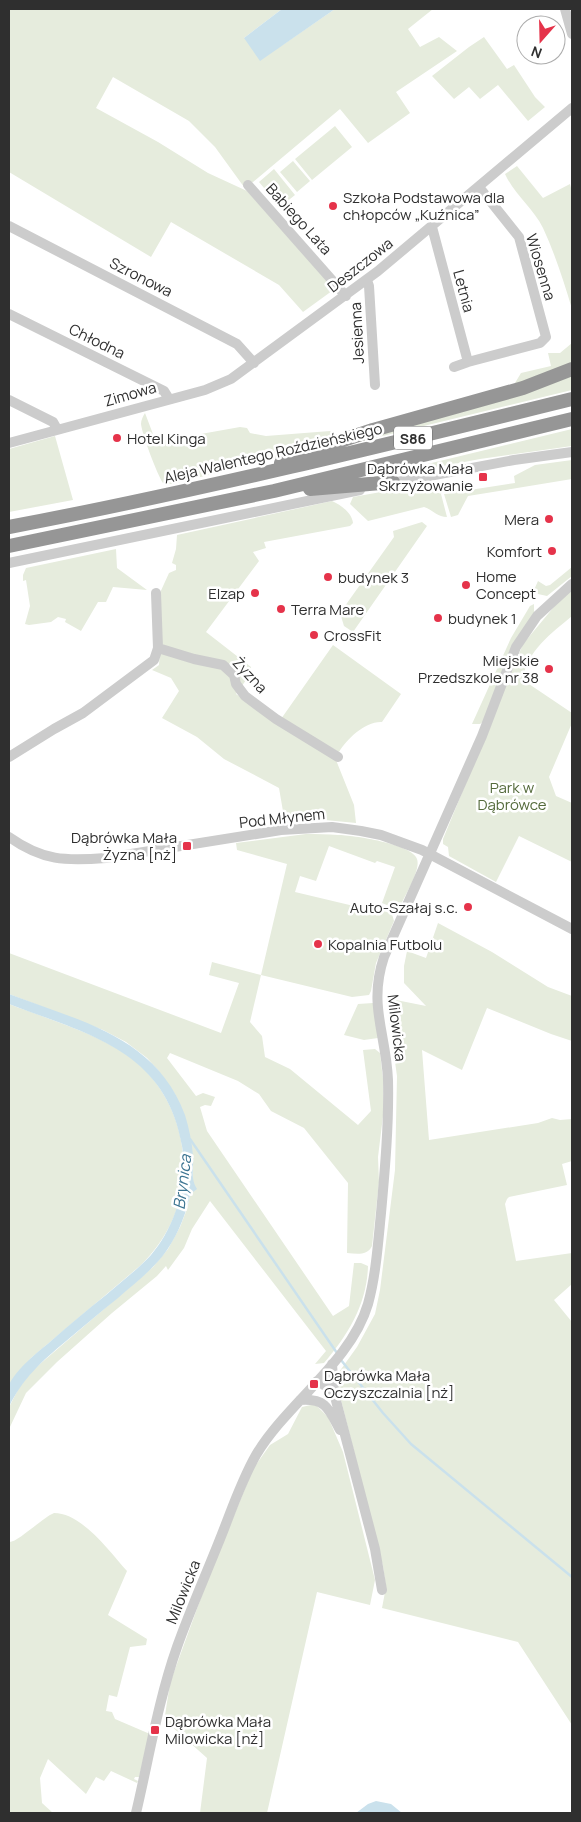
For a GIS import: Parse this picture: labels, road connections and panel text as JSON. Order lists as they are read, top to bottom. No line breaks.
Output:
{"streets":{"highway":["S86","Aleja Walentego Roździeńskiego"],"street":["Babiego Lata","Deszczowa","Wiosenna","Szronowa","Letnia","Jesienna","Chłodna","Zimowa","Żyzna","Pod Młynem","Milowicka"]},"crossings":[["Babiego Lata","Deszczowa"],["Deszczowa","Wiosenna"],["Deszczowa","Szronowa"],["Deszczowa","Letnia"],["Deszczowa","Jesienna"],["Deszczowa","Zimowa"],["Wiosenna","Letnia"],["Szronowa","Zimowa"],["Chłodna","Zimowa"],["Pod Młynem","Milowicka"]],"water":["Brynica"],"parks":["Park w Dąbrówce"],"places":{"other":["Szkoła Podstawowa dla chłopców „Kuźnica”","Hotel Kinga","Mera","Komfort","budynek 3","Home Concept","Elzap","Terra Mare","budynek 1","CrossFit","Miejskie Przedszkole nr 38","Auto-Szałaj s.c.","Kopalnia Futbolu"],"transit":["Dąbrówka Mała Skrzyżowanie","Dąbrówka Mała Żyzna [nż]","Dąbrówka Mała Oczyszczalnia [nż]","Dąbrówka Mała Milowicka [nż]"]},"north":"bottom"}
